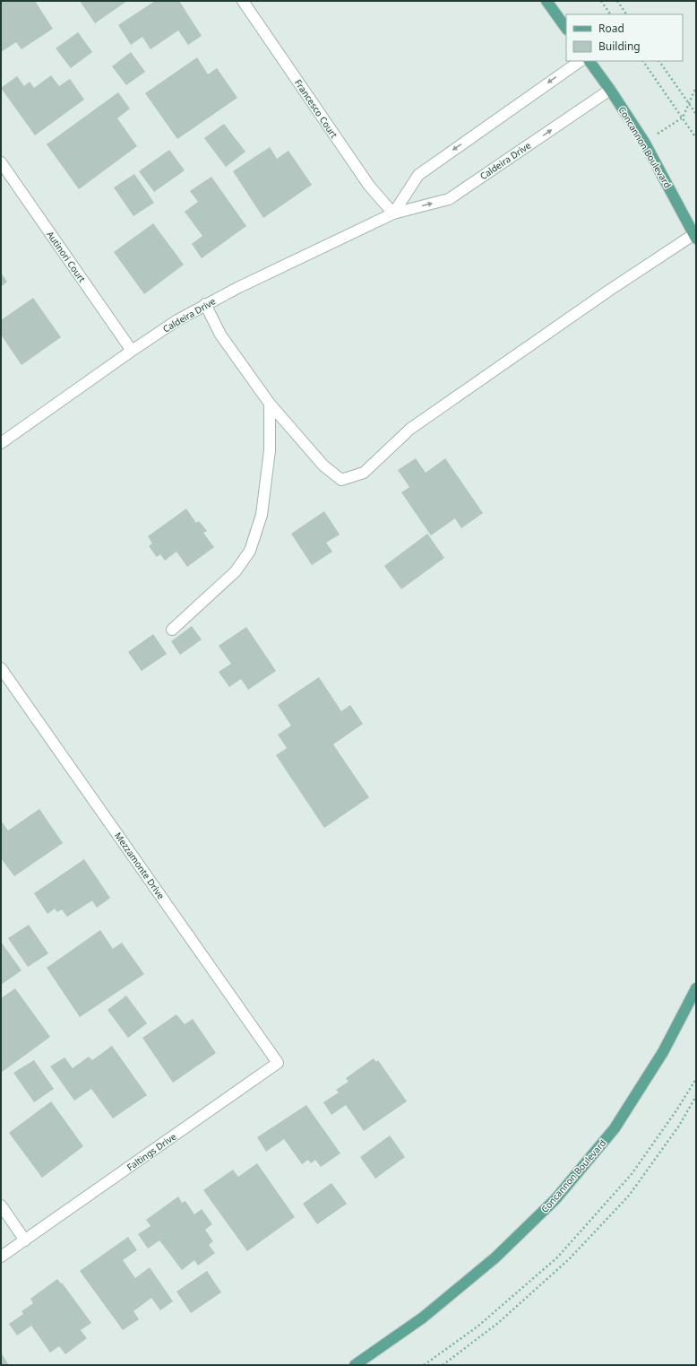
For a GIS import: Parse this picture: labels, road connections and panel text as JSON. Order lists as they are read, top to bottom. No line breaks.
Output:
{"streets":{"main road":["Concannon Boulevard"],"street":["Francesco Court","Caldeira Drive","Autinori Court","Mezzamonte Drive","Faltings Drive"]},"crossings":[["Francesco Court","Caldeira Drive"],["Concannon Boulevard","Caldeira Drive"],["Caldeira Drive","Autinori Court"],["Mezzamonte Drive","Faltings Drive"]],"legend":["Road","Building"]}
